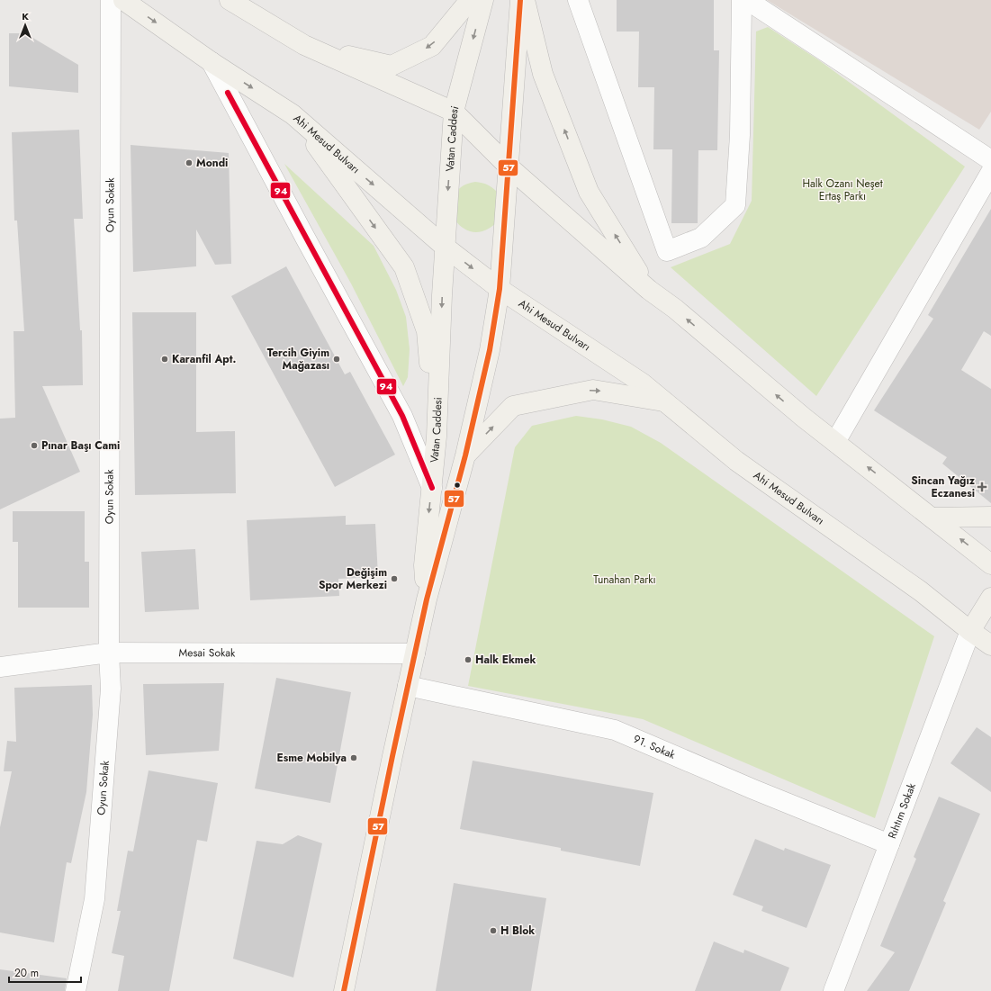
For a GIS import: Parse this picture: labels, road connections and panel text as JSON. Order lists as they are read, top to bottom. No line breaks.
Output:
{"streets":{"main road":["Vatan Caddesi","Ahi Mesud Bulvarı"],"street":["Oyun Sokak","Mesai Sokak","91. Sokak","Rıhtım Sokak"]},"crossings":[["Vatan Caddesi","Ahi Mesud Bulvarı"],["Ahi Mesud Bulvarı","Rıhtım Sokak"],["Oyun Sokak","Mesai Sokak"],["91. Sokak","Rıhtım Sokak"]],"parks":["Halk Ozanı Neşet Ertaş Parkı","Tunahan Parkı"],"places":{"other":["Mondi","Karanfil Apt.","Tercih Giyim Mağazası","Pınar Başı Cami","Değişim Spor Merkezi","Halk Ekmek","Esme Mobilya","H Blok"],"health":["Sincan Yağız Eczanesi"]},"lines":["transit line 57","transit line 94"],"scale_bar":"20 m","north":"top"}
